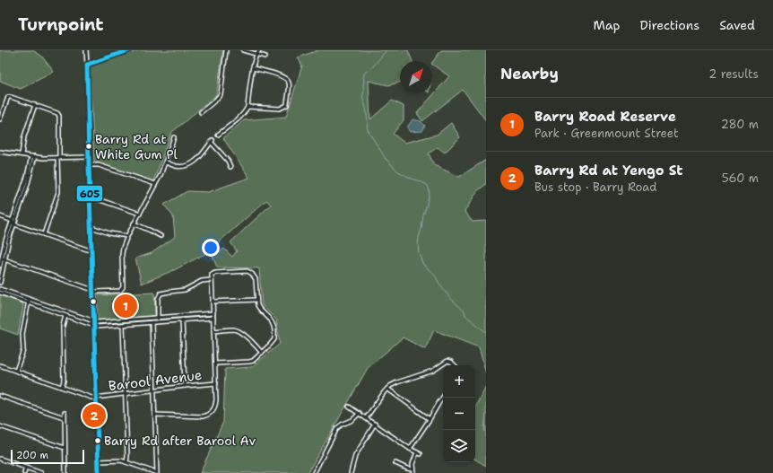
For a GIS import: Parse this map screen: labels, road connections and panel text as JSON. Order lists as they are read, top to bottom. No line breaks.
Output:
{"streets":{"street":["Barool Avenue"]},"places":["Barry Rd at White Gum Pl","Barry Rd after Barool Av"],"lines":["transit line 605"],"scale_bar":"200 m","north":"top right","page":{"header":"Turnpoint","nav":["Map","Directions","Saved"],"heading":["Nearby","2 results"],"list":[{"mark":"1","name":"Barry Road Reserve","note":"Park · Greenmount Street","value":"280 m"},{"mark":"2","name":"Barry Rd at Yengo St","note":"Bus stop · Barry Road","value":"560 m"}],"pins":["1","2"],"map_buttons":["+","−"],"scale":"200 m"}}
